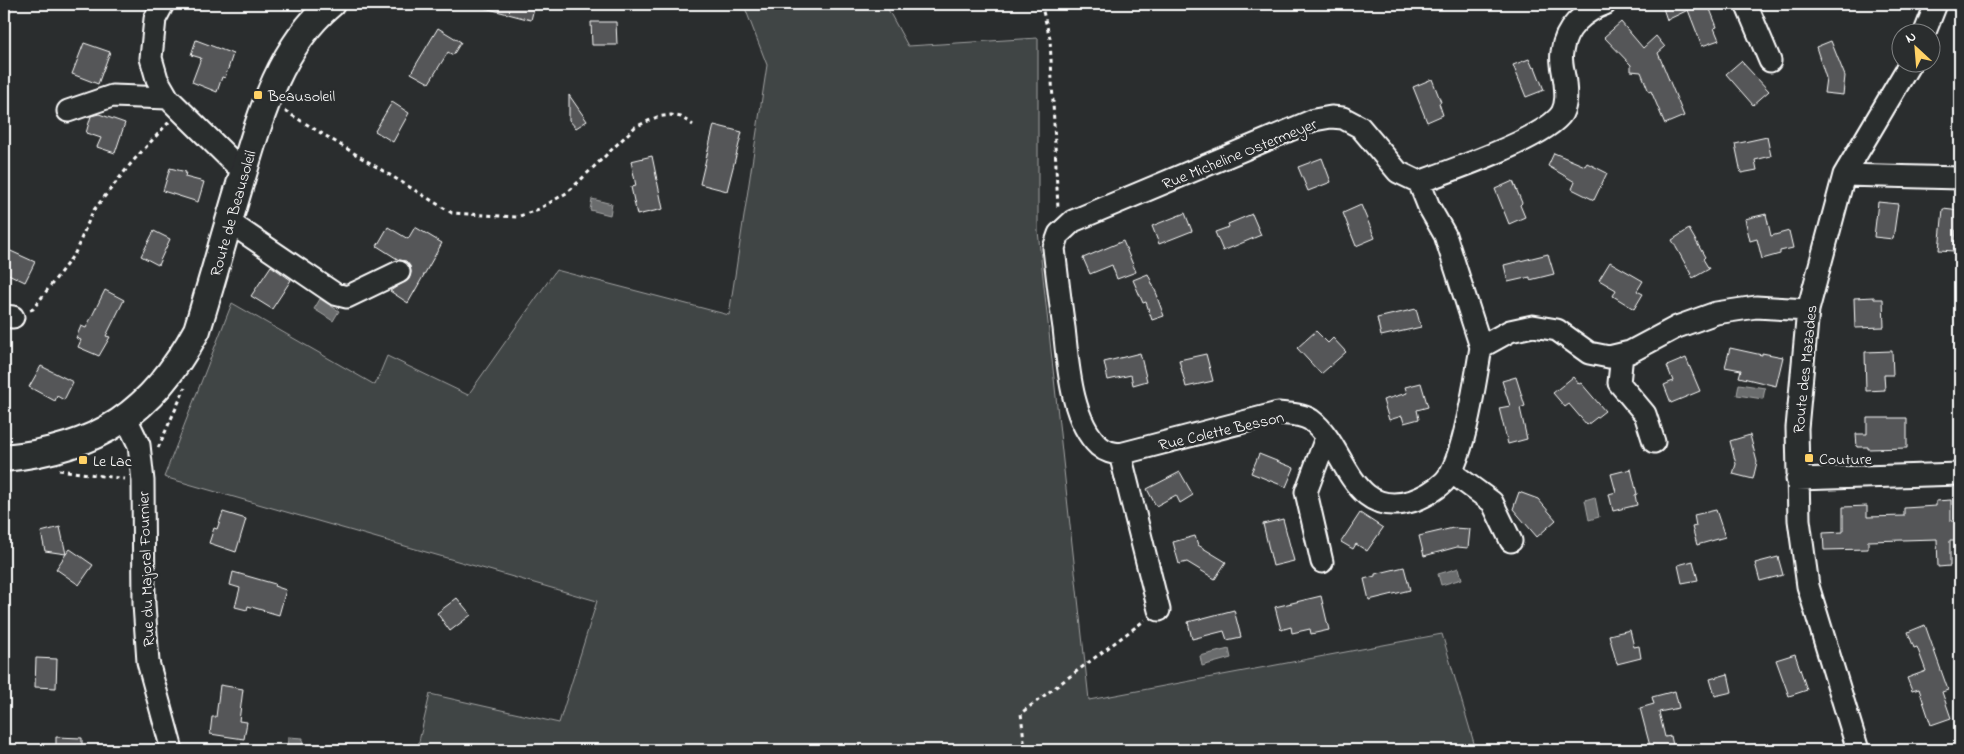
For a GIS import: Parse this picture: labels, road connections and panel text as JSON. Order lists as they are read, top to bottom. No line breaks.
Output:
{"streets":{"main road":["Route de Beausoleil"],"street":["Rue Micheline Ostermeyer","Route des Mazades","Rue Colette Besson","Rue du Majoral Fournier"]},"crossings":[["Route de Beausoleil","Rue du Majoral Fournier"]],"places":{"transit":["Beausoleil","Couture","Le Lac"]},"north":"top left"}
